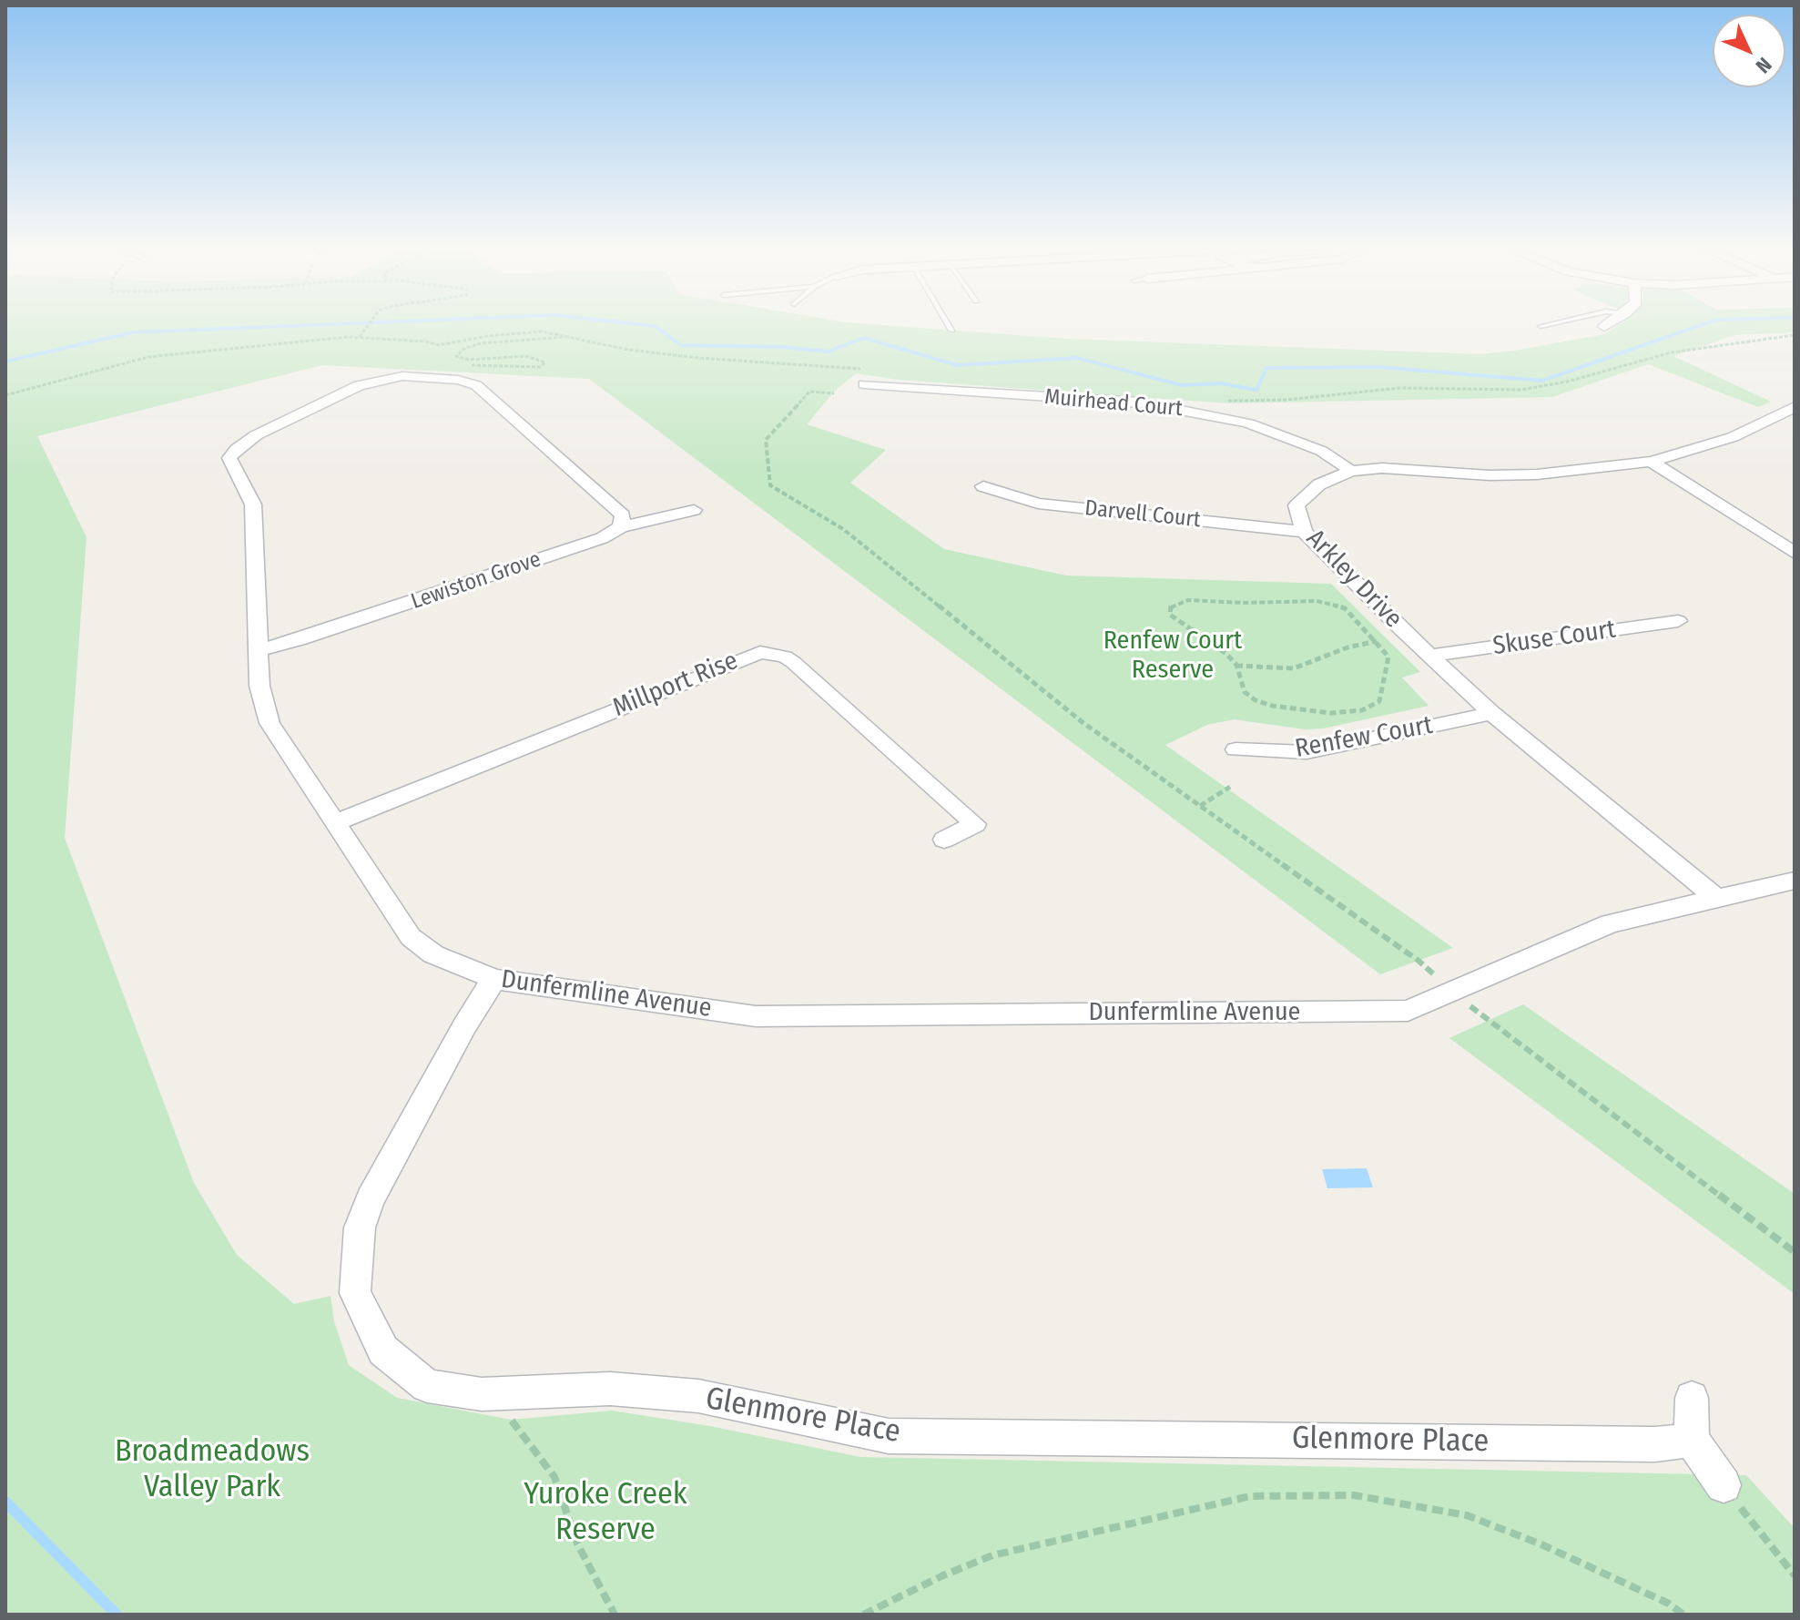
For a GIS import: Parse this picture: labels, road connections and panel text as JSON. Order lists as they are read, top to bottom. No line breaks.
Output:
{"streets":{"street":["Muirhead Court","Darvell Court","Arkley Drive","Lewiston Grove","Skuse Court","Millport Rise","Renfew Court","Dunfermline Avenue","Glenmore Place"]},"crossings":[["Muirhead Court","Arkley Drive"],["Darvell Court","Arkley Drive"],["Arkley Drive","Skuse Court"],["Arkley Drive","Renfew Court"],["Arkley Drive","Dunfermline Avenue"],["Lewiston Grove","Dunfermline Avenue"],["Millport Rise","Dunfermline Avenue"],["Dunfermline Avenue","Glenmore Place"]],"parks":["Renfew Court Reserve","Broadmeadows Valley Park","Yuroke Creek Reserve"],"north":"bottom right"}
